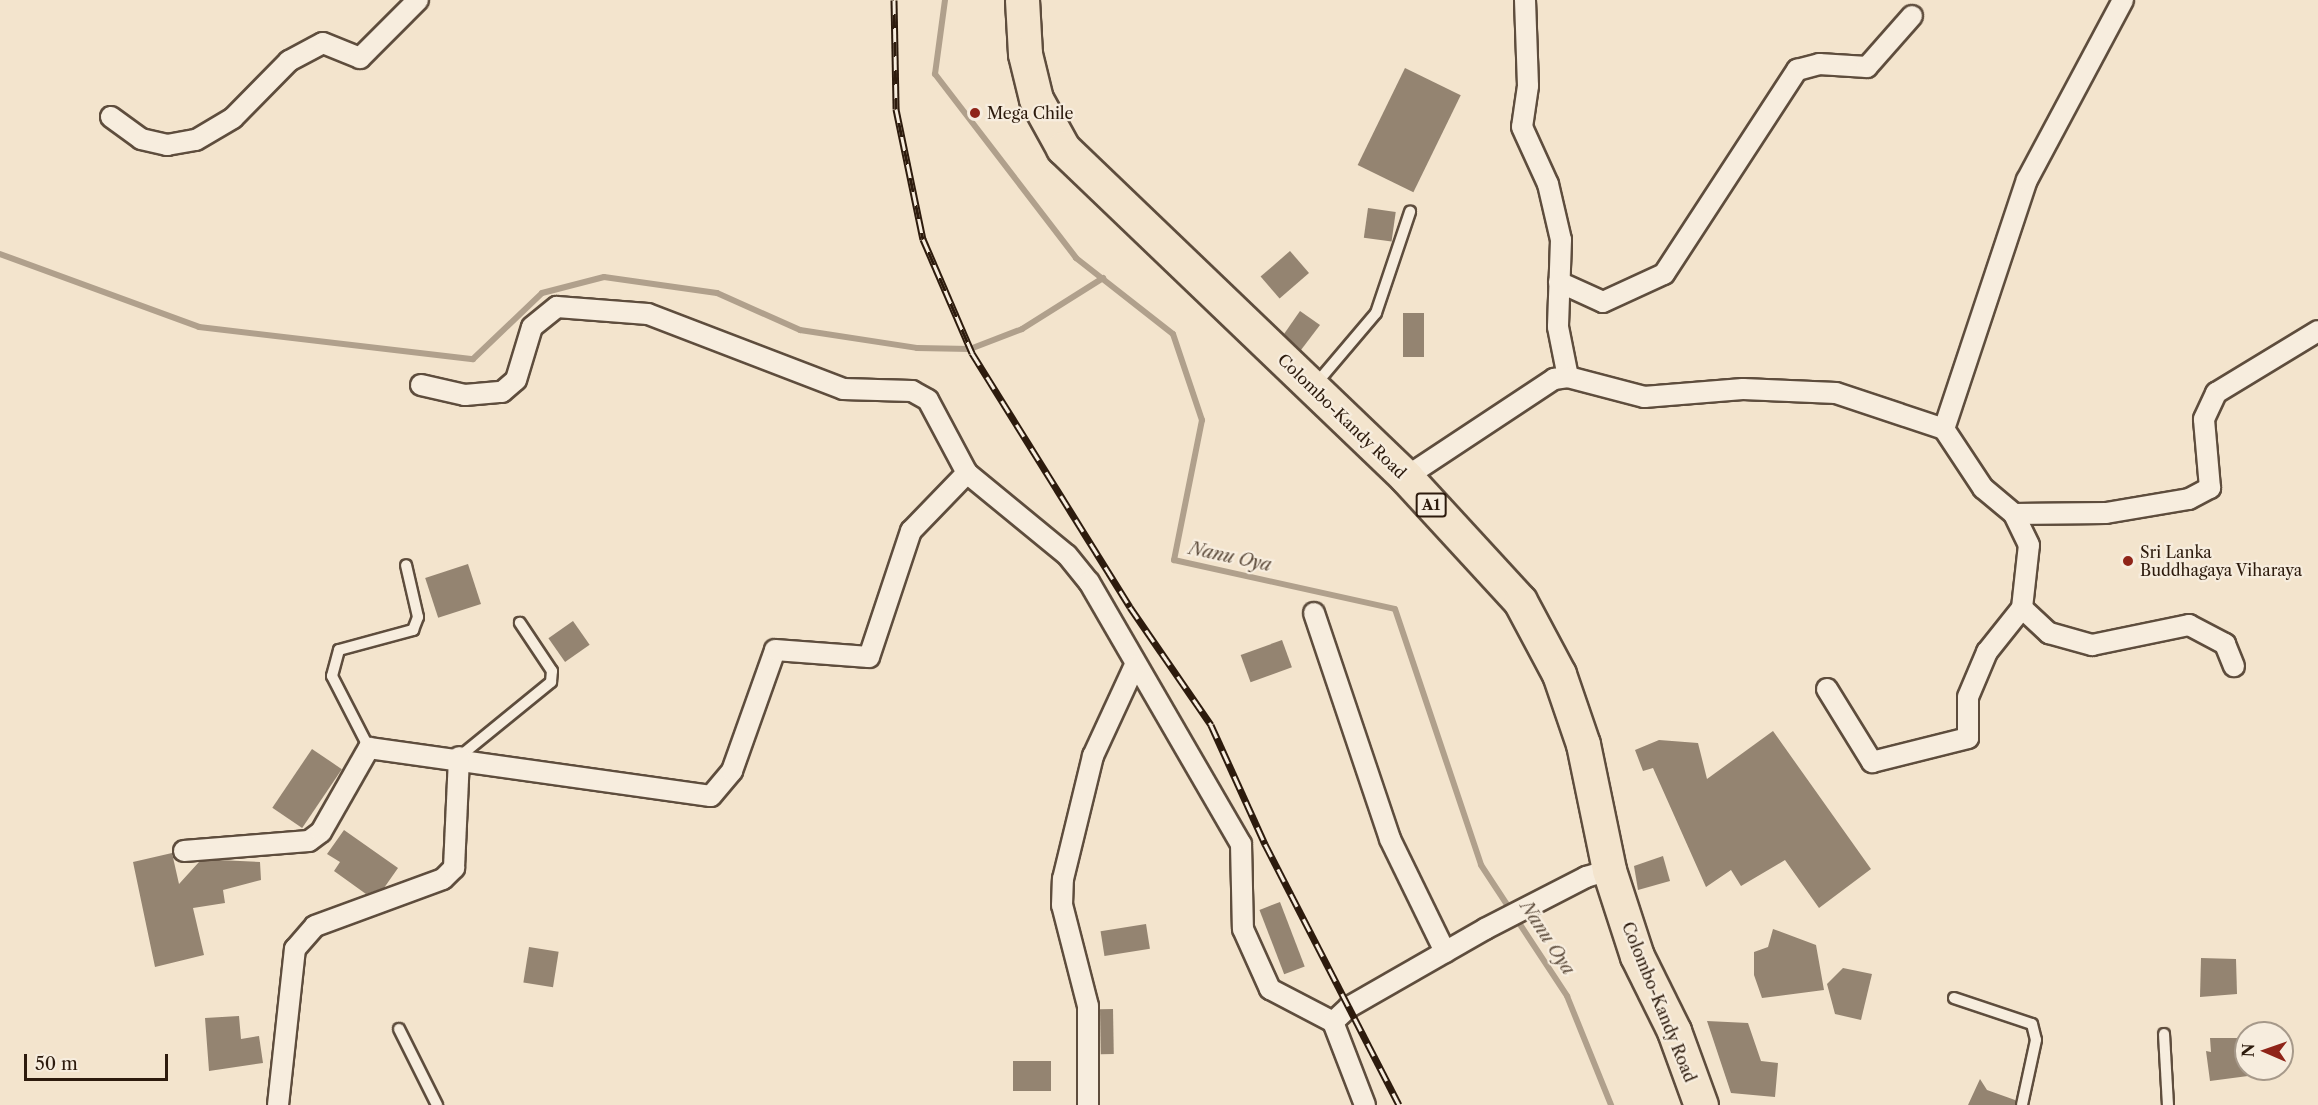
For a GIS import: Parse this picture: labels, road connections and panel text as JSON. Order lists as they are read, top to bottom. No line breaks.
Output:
{"streets":{"highway":["Colombo-Kandy Road","A1"]},"water":["Nanu Oya"],"places":["Mega Chile","Sri Lanka Buddhagaya Viharaya"],"scale_bar":"50 m","north":"left"}
